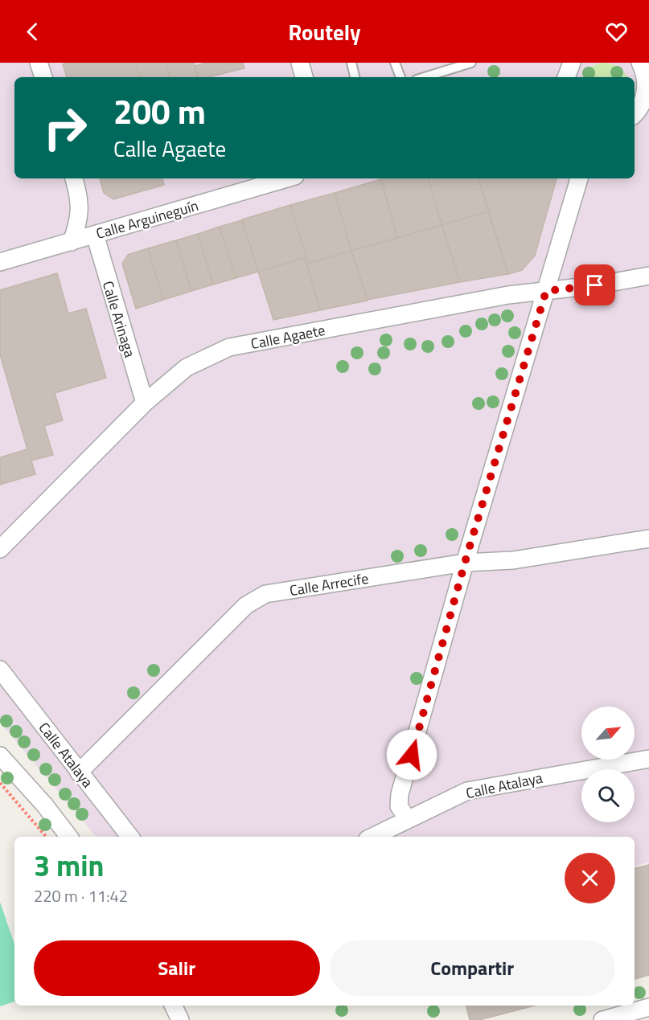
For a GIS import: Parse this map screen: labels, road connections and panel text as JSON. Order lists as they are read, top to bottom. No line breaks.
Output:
{"streets":{"street":["Calle Arguineguín","Calle Arinaga","Calle Agaete","Calle Arrecife","Calle Atalaya"]},"crossings":[["Calle Arguineguín","Calle Arinaga"],["Calle Arinaga","Calle Agaete"],["Calle Arrecife","Calle Atalaya"]],"north":"top right","page":{"header":"Routely","turn":["200 m","Calle Agaete"],"heading":["3 min","220 m · 11:42"],"buttons":["Salir","Compartir"]}}
